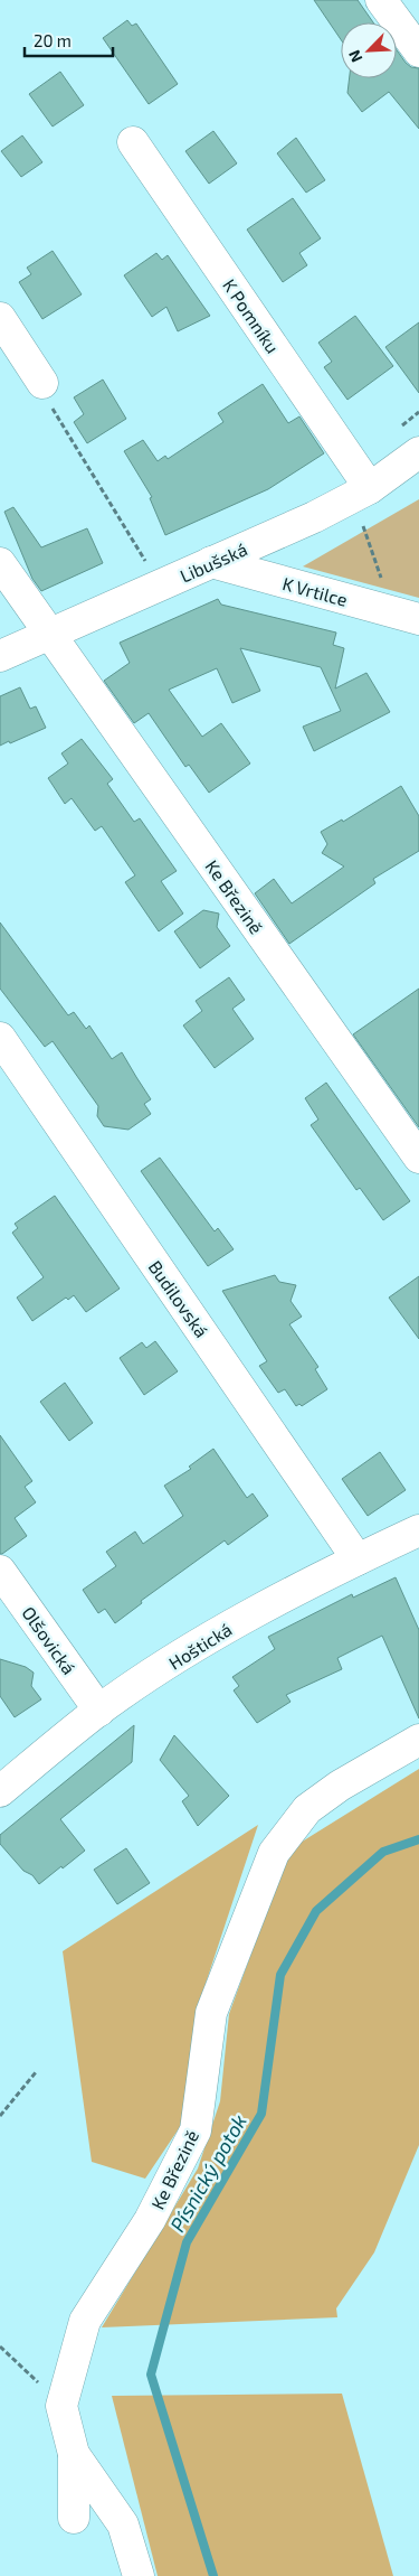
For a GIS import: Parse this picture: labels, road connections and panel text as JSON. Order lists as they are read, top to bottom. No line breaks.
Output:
{"streets":{"street":["K Pomníku","Libušská","K Vrtilce","Ke Březině","Budilovská","Olšovická","Hoštická"]},"crossings":[["K Pomníku","Libušská"],["Libušská","K Vrtilce"],["Libušská","Ke Březině"],["Budilovská","Hoštická"],["Olšovická","Hoštická"]],"water":["Písnický potok"],"scale_bar":"20 m","north":"bottom left"}
